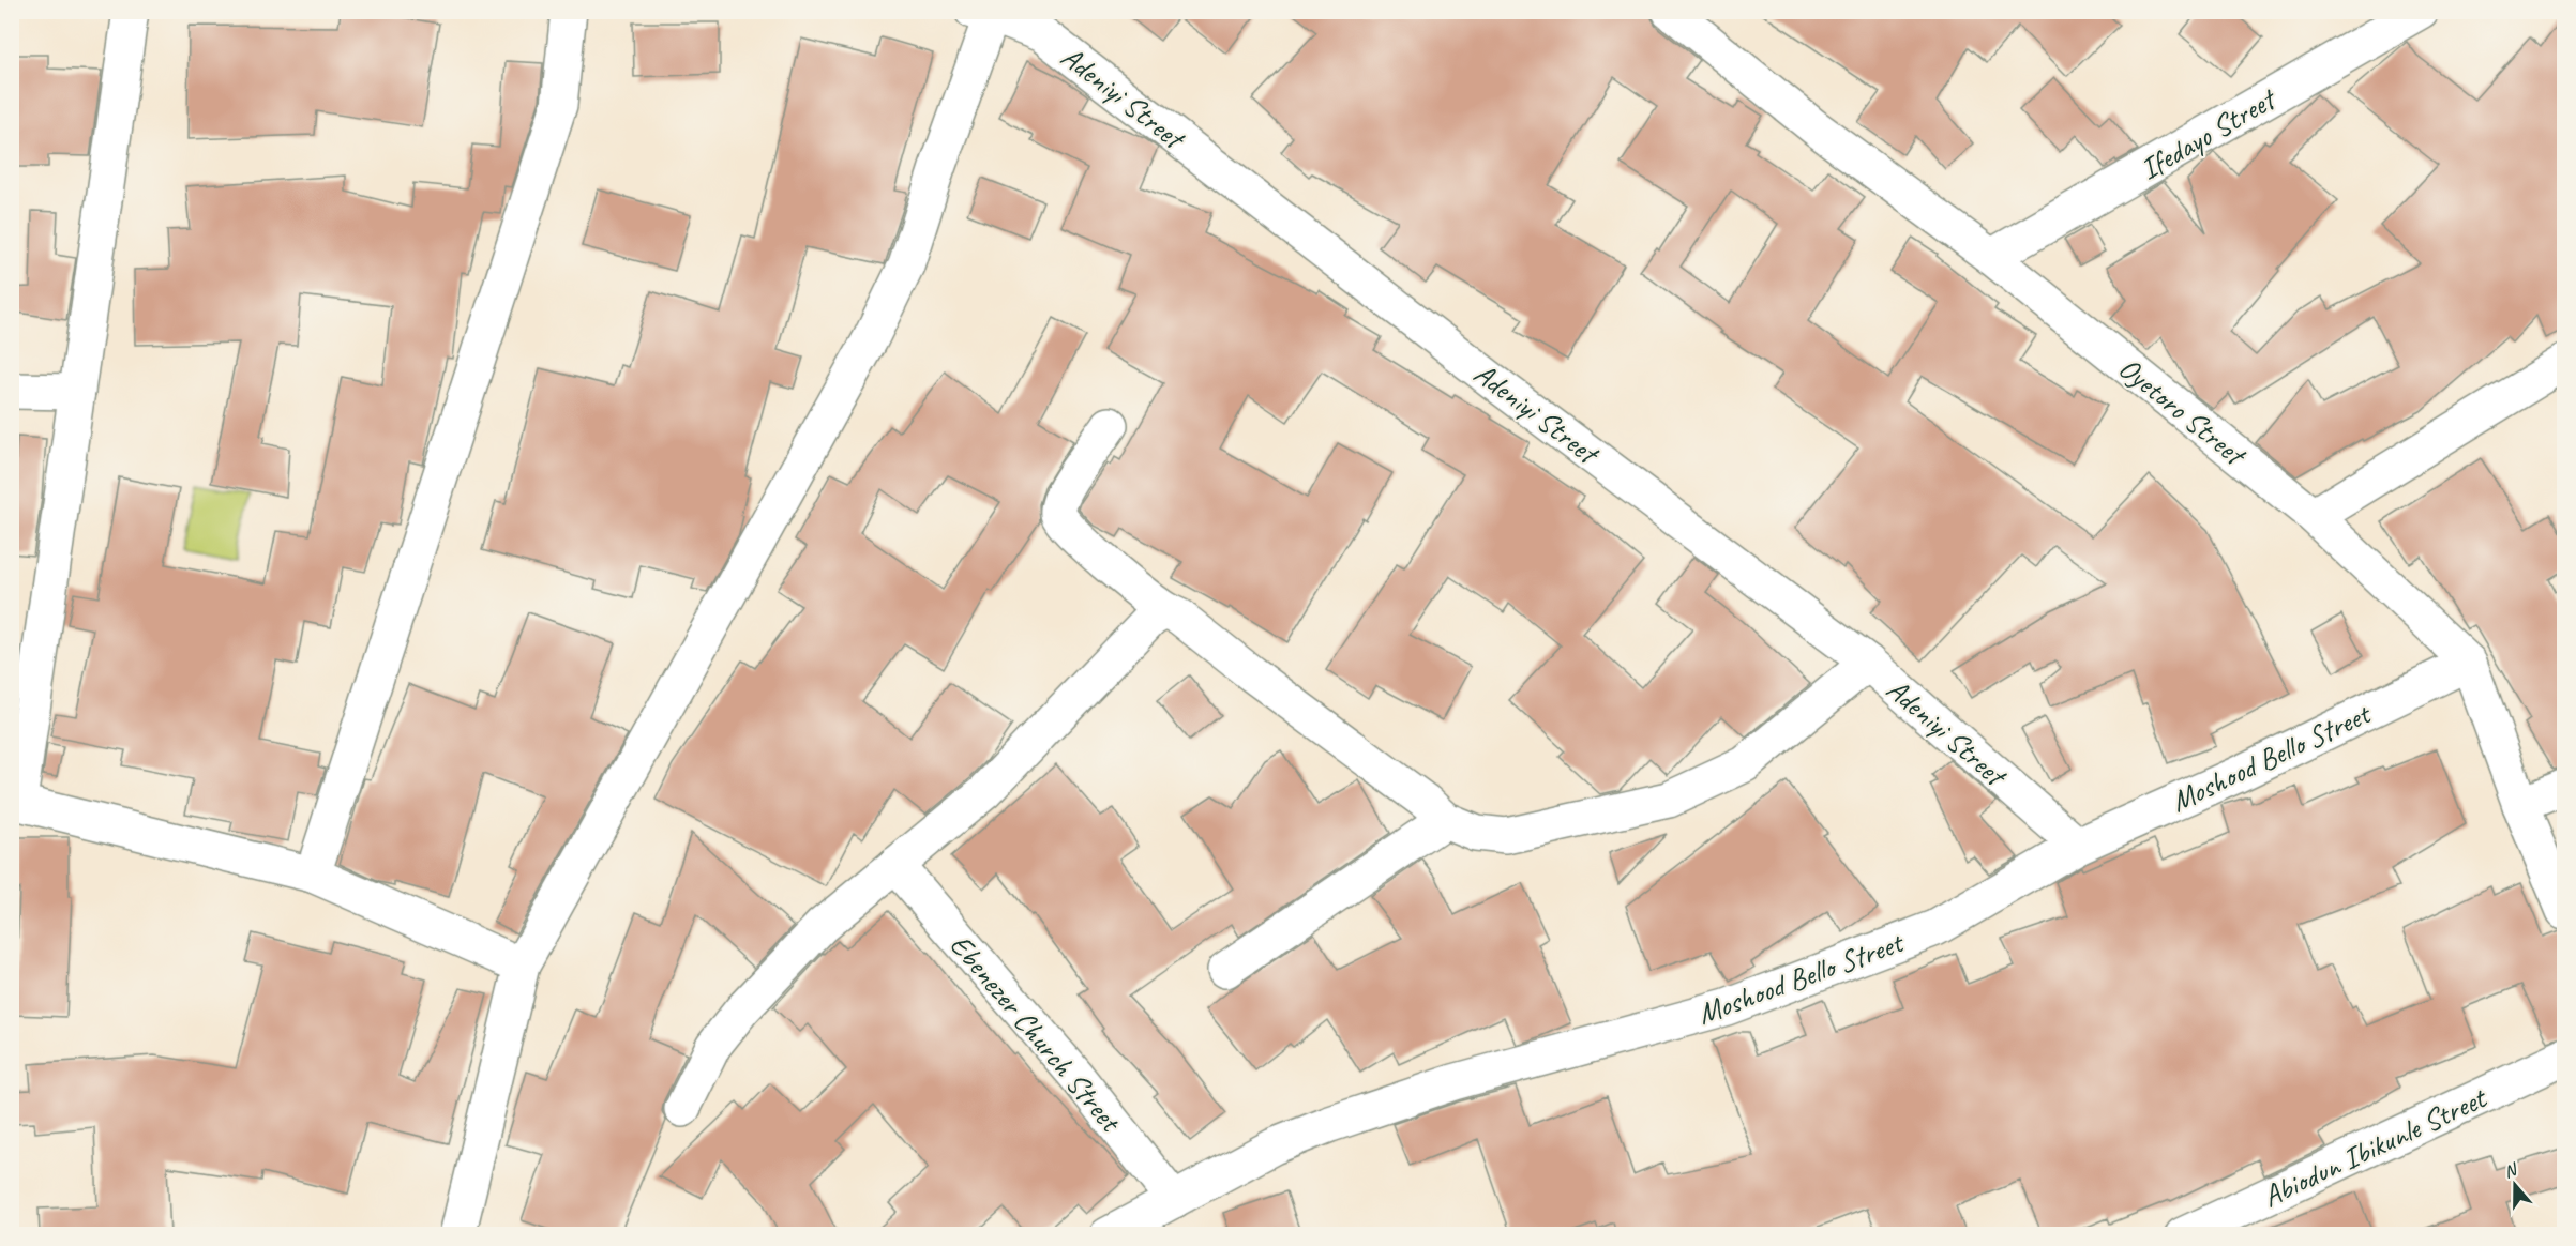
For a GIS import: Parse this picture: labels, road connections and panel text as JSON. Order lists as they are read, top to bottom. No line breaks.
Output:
{"streets":{"street":["Adeniyi Street","Ifedayo Street","Oyetoro Street","Moshood Bello Street","Ebenezer Church Street","Abiodun Ibikunle Street"]},"crossings":[["Adeniyi Street","Moshood Bello Street"],["Ifedayo Street","Oyetoro Street"],["Oyetoro Street","Moshood Bello Street"],["Moshood Bello Street","Ebenezer Church Street"]],"north":"top"}
